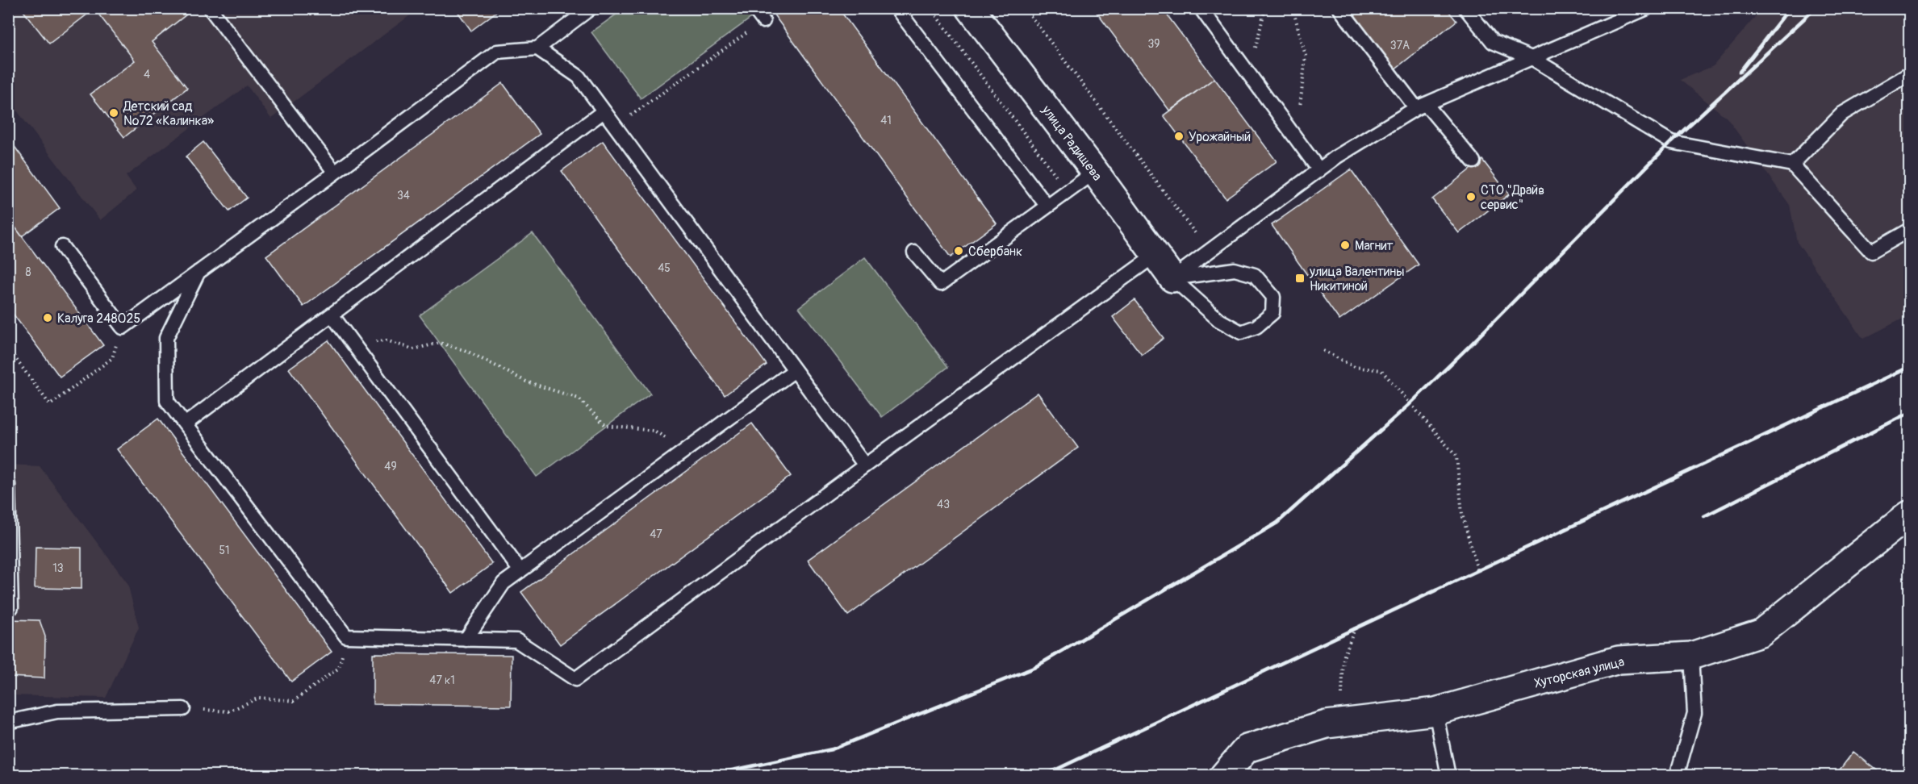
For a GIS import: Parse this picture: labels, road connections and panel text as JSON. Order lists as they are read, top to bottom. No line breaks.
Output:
{"streets":{"street":["улица Радищева","Хуторская улица"]},"places":{"other":["Детский сад №72 «Калинка»","Урожайный","СТО \"Драйв сервис\"","Магнит","Сбербанк","Калуга 248025"],"transit":["улица Валентины Никитиной"]},"house_numbers":["39","37А","4","41","34","45","8","49","43","47","51","13","47 к1"]}
